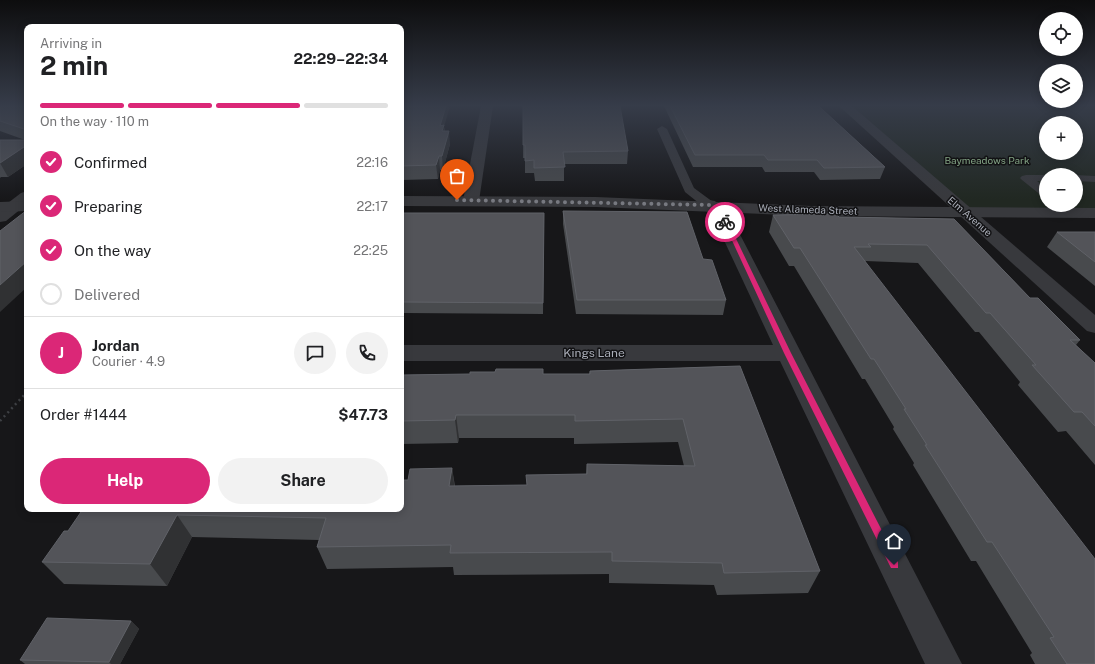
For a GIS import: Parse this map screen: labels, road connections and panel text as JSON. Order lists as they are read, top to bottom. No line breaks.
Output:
{"streets":{"street":["West Alameda Street","Elm Avenue","Kings Lane"]},"crossings":[["West Alameda Street","Elm Avenue"]],"parks":["Baymeadows Park"],"page":{"map_buttons":["+","−"],"heading":["2 min","Arriving in","22:29–22:34"],"panel":["Jordan","Courier · 4.9","Order #1444","$47.73"],"bar":"On the way · 110 m","list":[["Confirmed","22:16"],["Preparing","22:17"],["On the way","22:25"],"Delivered"],"round":"J","buttons":["Help","Share"]}}
